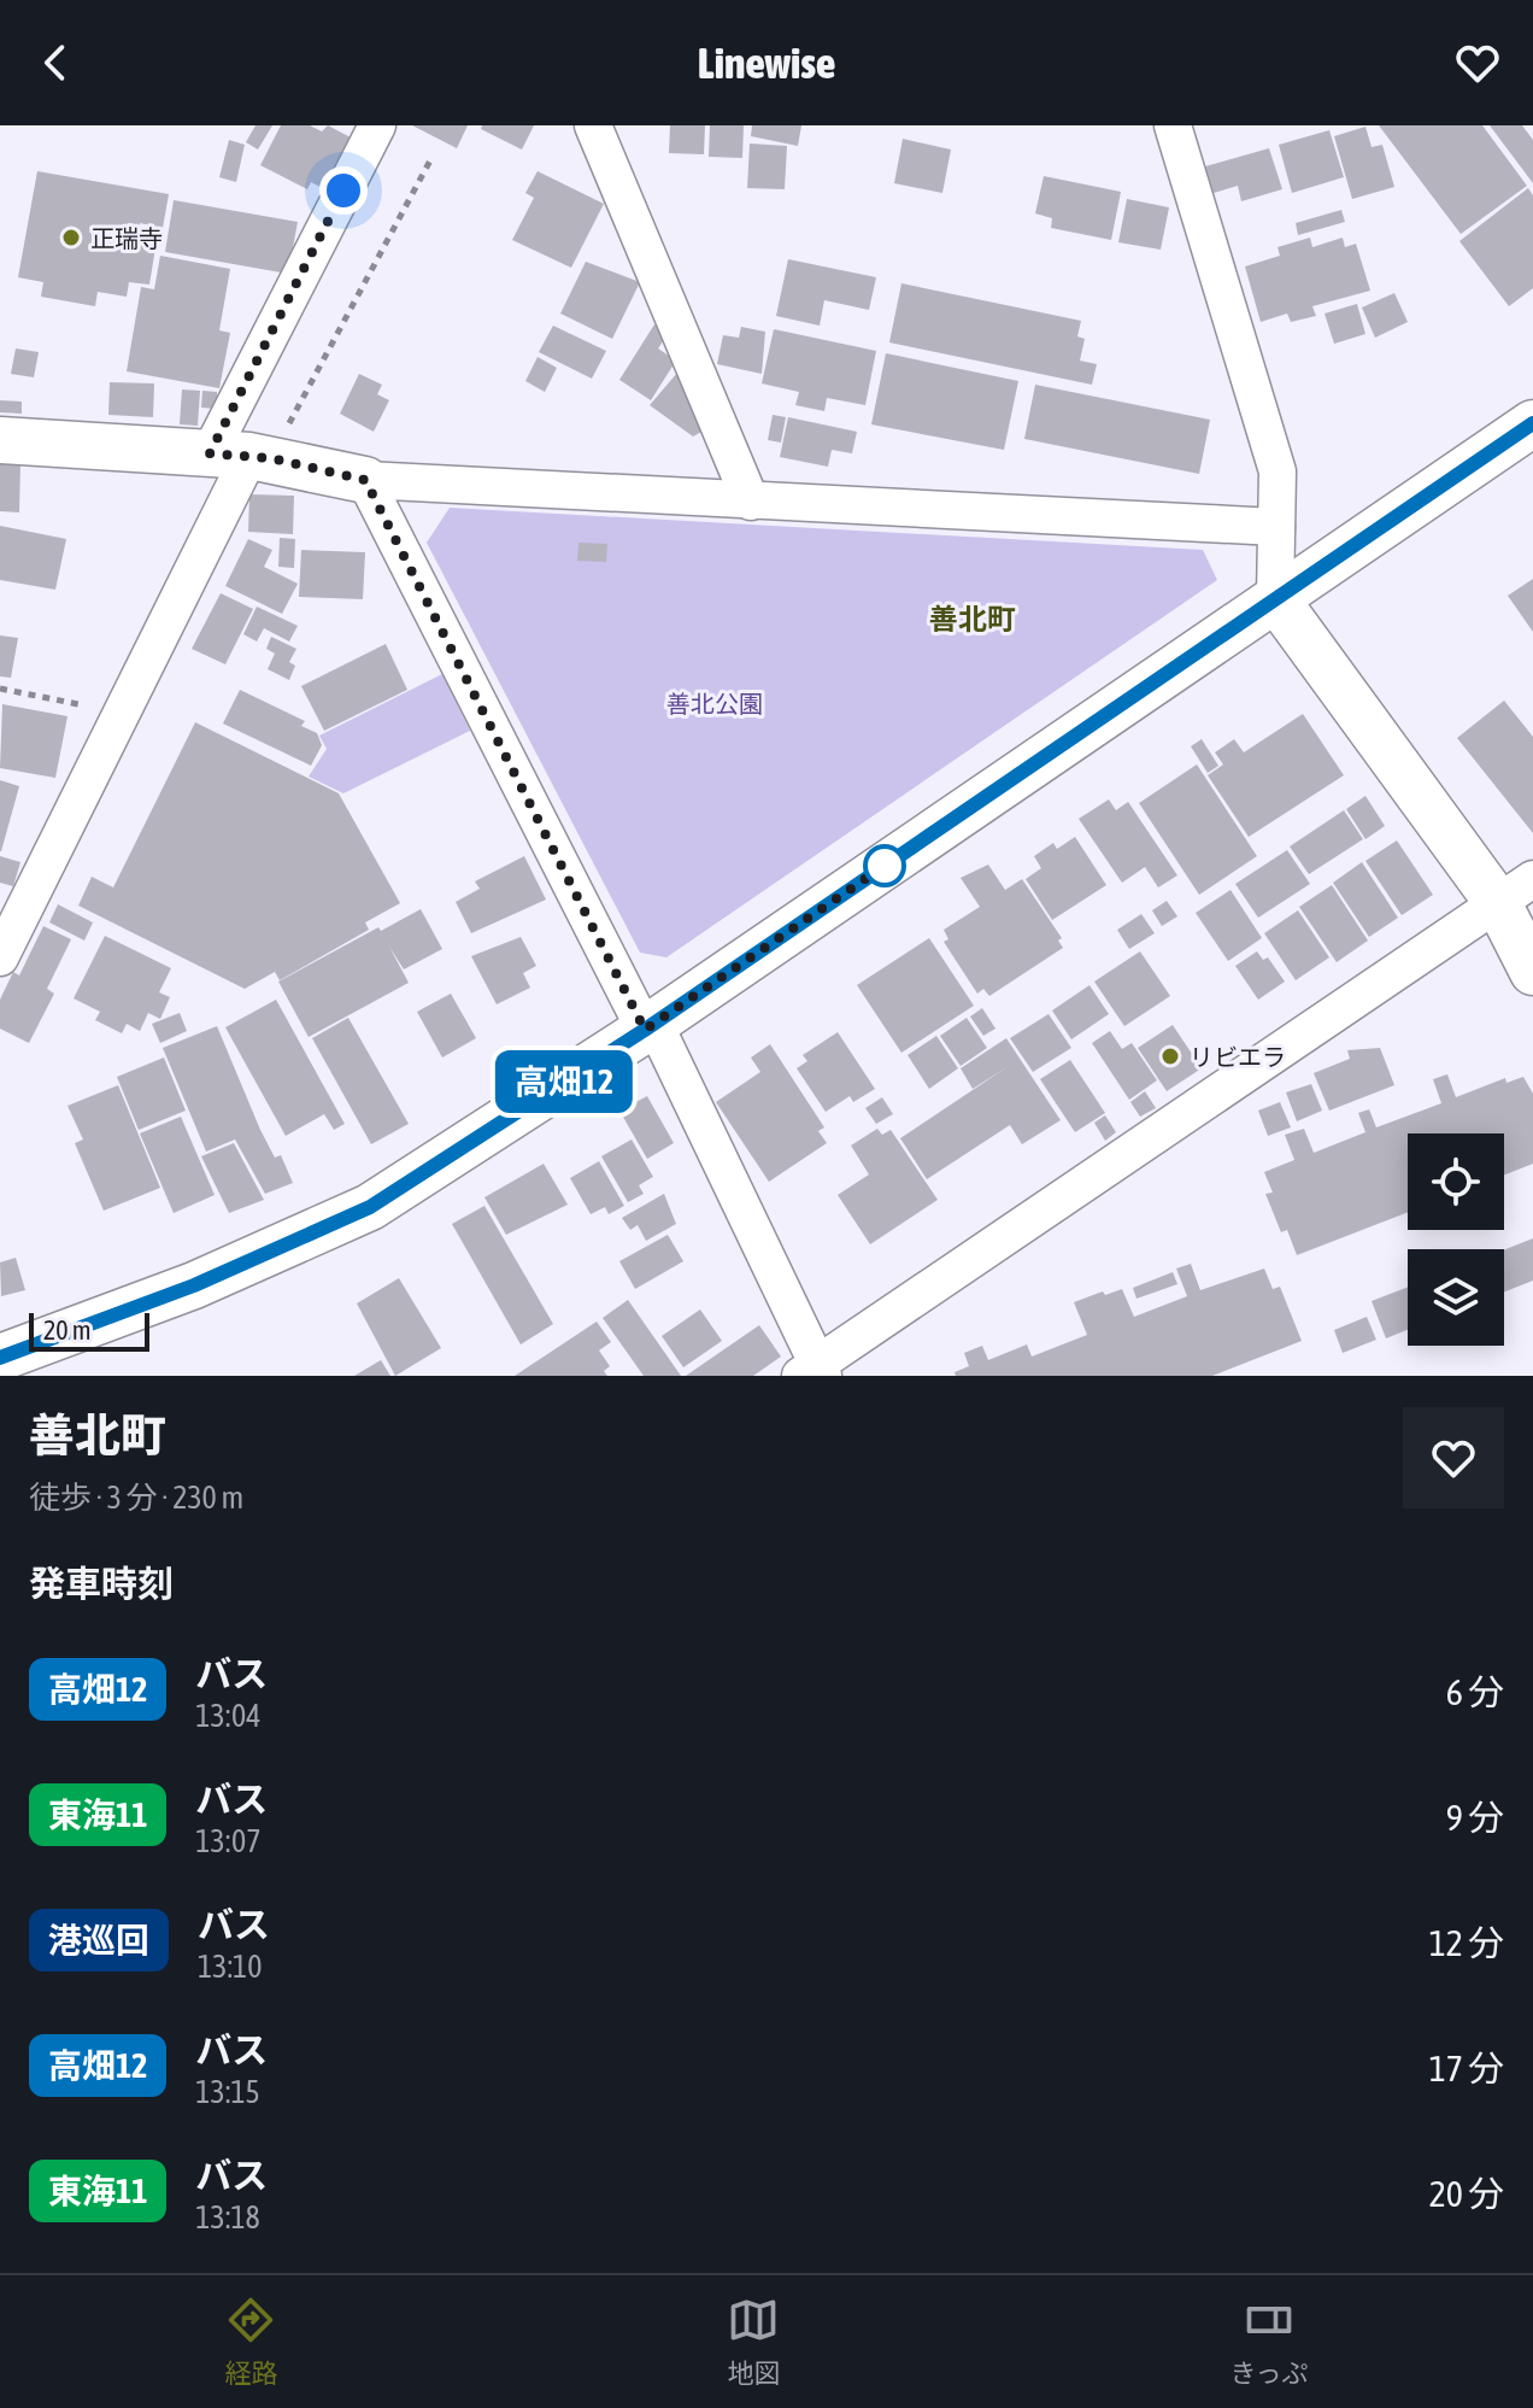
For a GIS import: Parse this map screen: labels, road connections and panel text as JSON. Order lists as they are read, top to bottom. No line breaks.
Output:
{"districts":["善北町"],"parks":["善北公園"],"places":["正瑞寺","リビエラ"],"lines":["bus line 高畑12"],"scale_bar":"20 m","page":{"header":"Linewise","on_map":"高畑12","scale":"20 m","heading":[["善北町","徒歩 · 3 分 · 230 m"],"発車時刻"],"list":[{"mark":"高畑12","name":"バス","note":"13:04","value":"6 分"},{"mark":"東海11","name":"バス","note":"13:07","value":"9 分"},{"mark":"港巡回","name":"バス","note":"13:10","value":"12 分"},{"mark":"高畑12","name":"バス","note":"13:15","value":"17 分"},{"mark":"東海11","name":"バス","note":"13:18","value":"20 分"}],"tabs":["経路","地図","きっぷ"]}}
